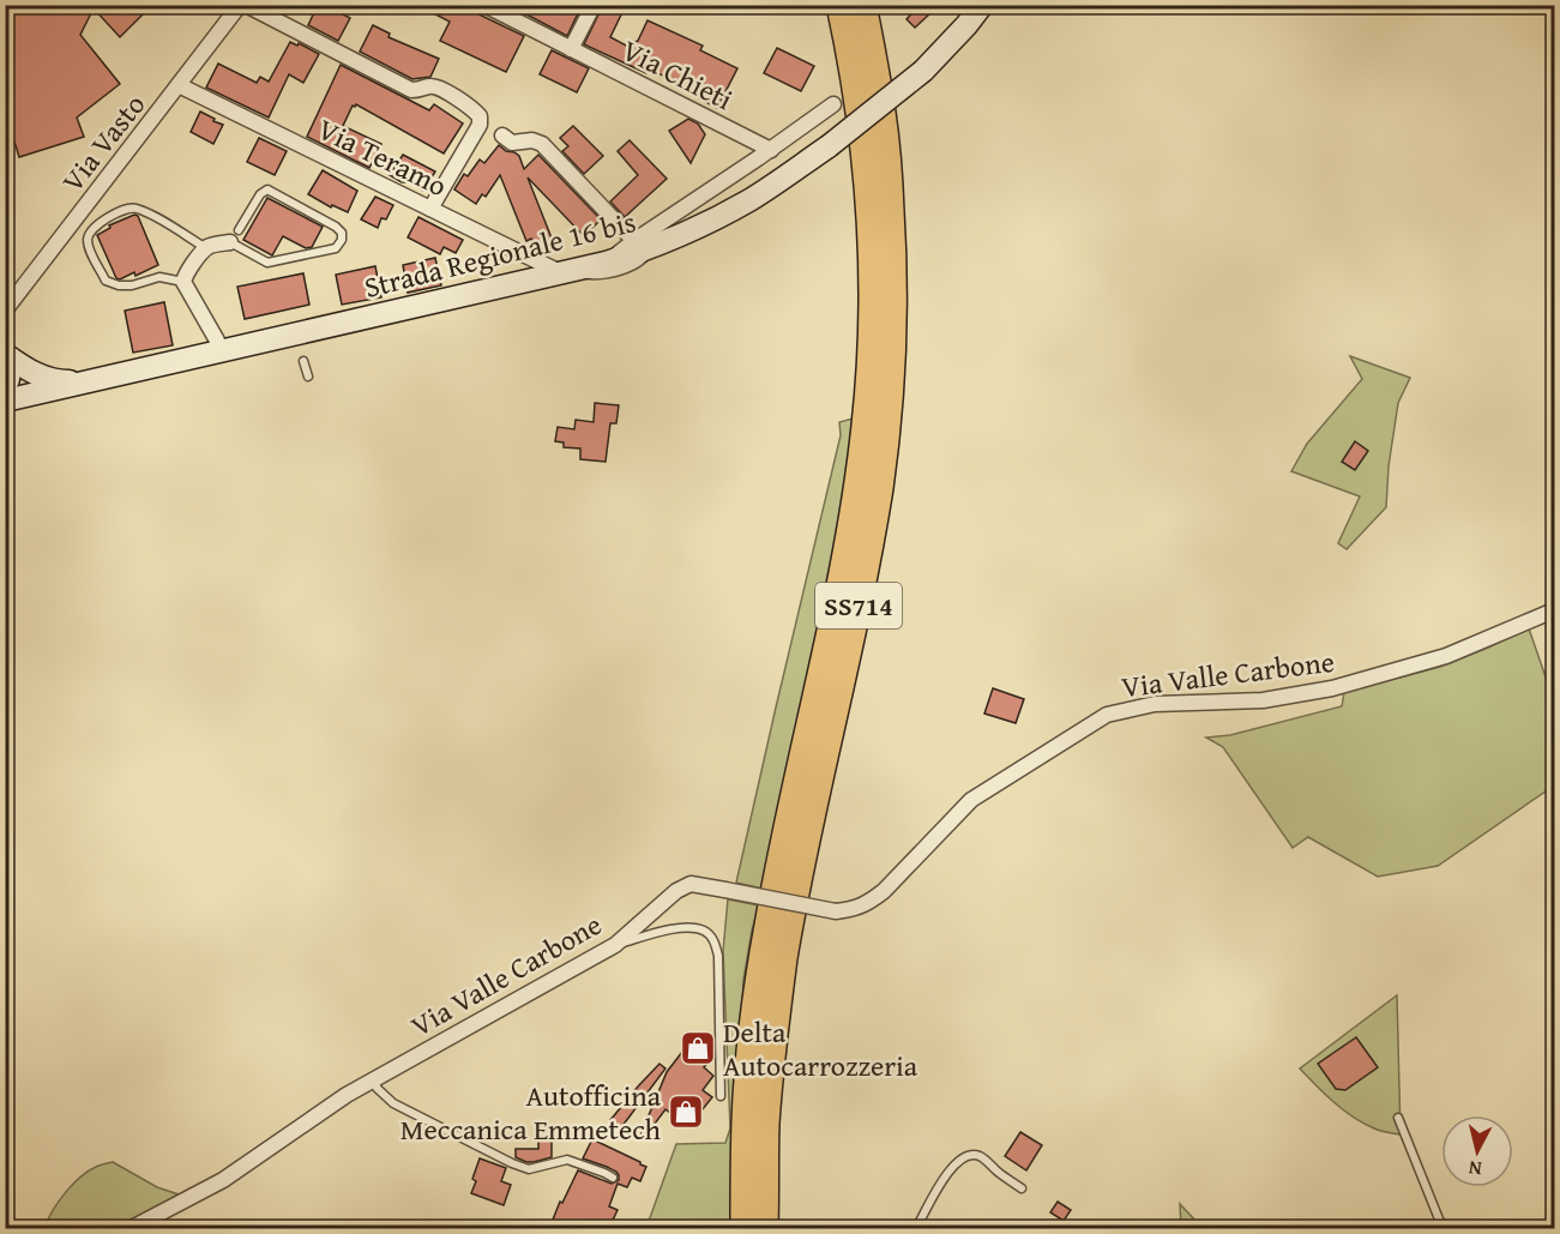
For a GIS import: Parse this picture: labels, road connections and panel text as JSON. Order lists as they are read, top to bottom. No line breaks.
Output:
{"streets":{"highway":["SS714"],"main road":["Strada Regionale 16 bis"],"street":["Via Chieti","Via Vasto","Via Teramo","Via Valle Carbone"]},"crossings":[["Via Vasto","Via Teramo"],["Via Teramo","Strada Regionale 16 bis"]],"places":{"shop":["Delta Autocarrozzeria","Autofficina Meccanica Emmetech"]},"north":"bottom"}
